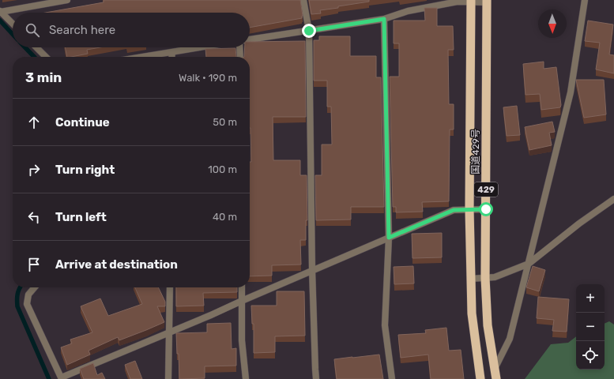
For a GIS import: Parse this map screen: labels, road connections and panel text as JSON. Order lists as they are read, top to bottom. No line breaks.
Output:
{"streets":{"highway":["国道429号","429"]},"north":"bottom","page":{"search":"Search here","heading":["3 min","Walk · 190 m"],"list":[["Continue","50 m"],["Turn right","100 m"],["Turn left","40 m"],"Arrive at destination"],"map_buttons":["+","−"]}}
